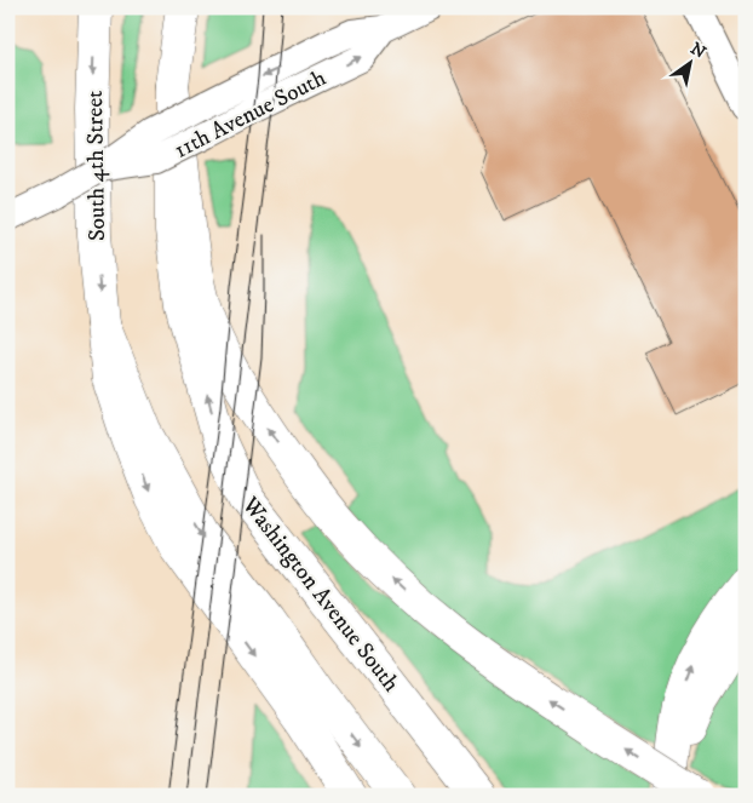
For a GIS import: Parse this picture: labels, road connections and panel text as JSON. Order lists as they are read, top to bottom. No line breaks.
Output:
{"streets":{"main road":["South 4th Street","Washington Avenue South"],"street":["11th Avenue South"]},"north":"top right"}
